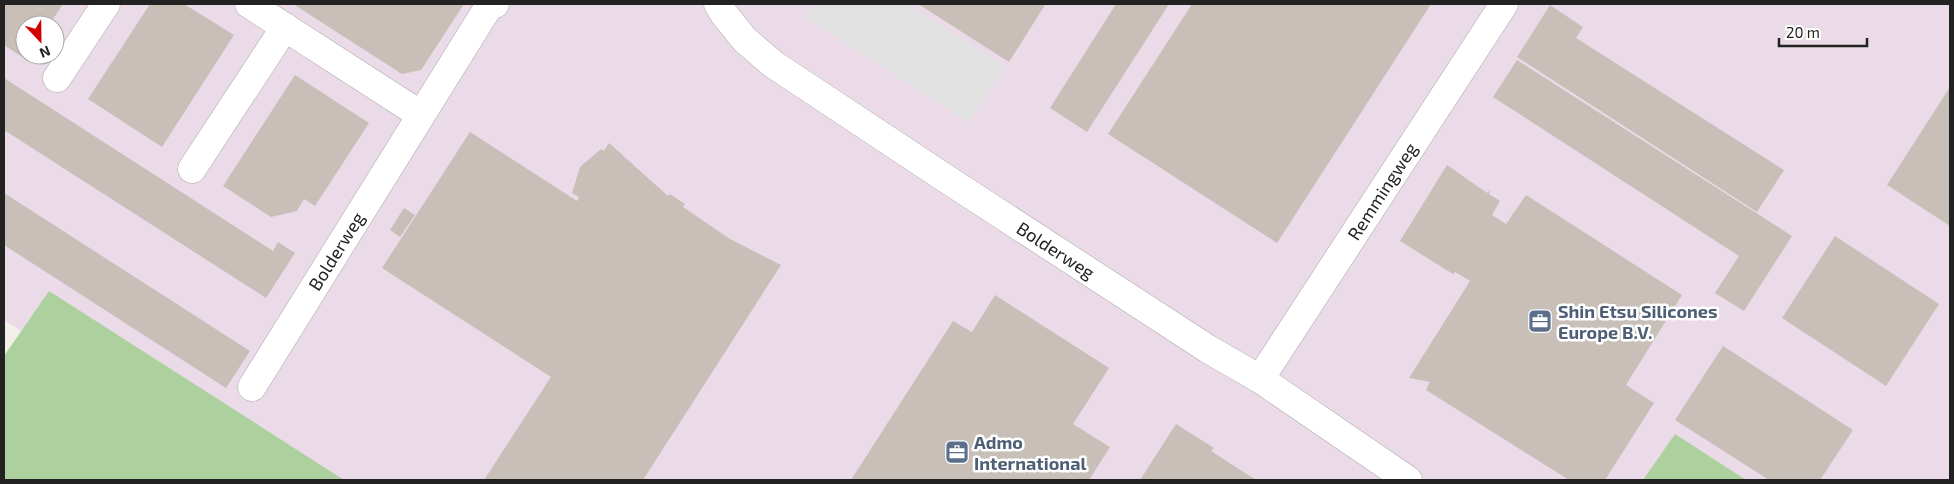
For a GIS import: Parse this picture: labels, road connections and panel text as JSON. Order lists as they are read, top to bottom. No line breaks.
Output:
{"streets":{"street":["Remmingweg","Bolderweg"]},"crossings":[["Remmingweg","Bolderweg"]],"places":{"office":["Shin Etsu Silicones Europe B.V.","Admo International"]},"scale_bar":"20 m","north":"bottom"}
